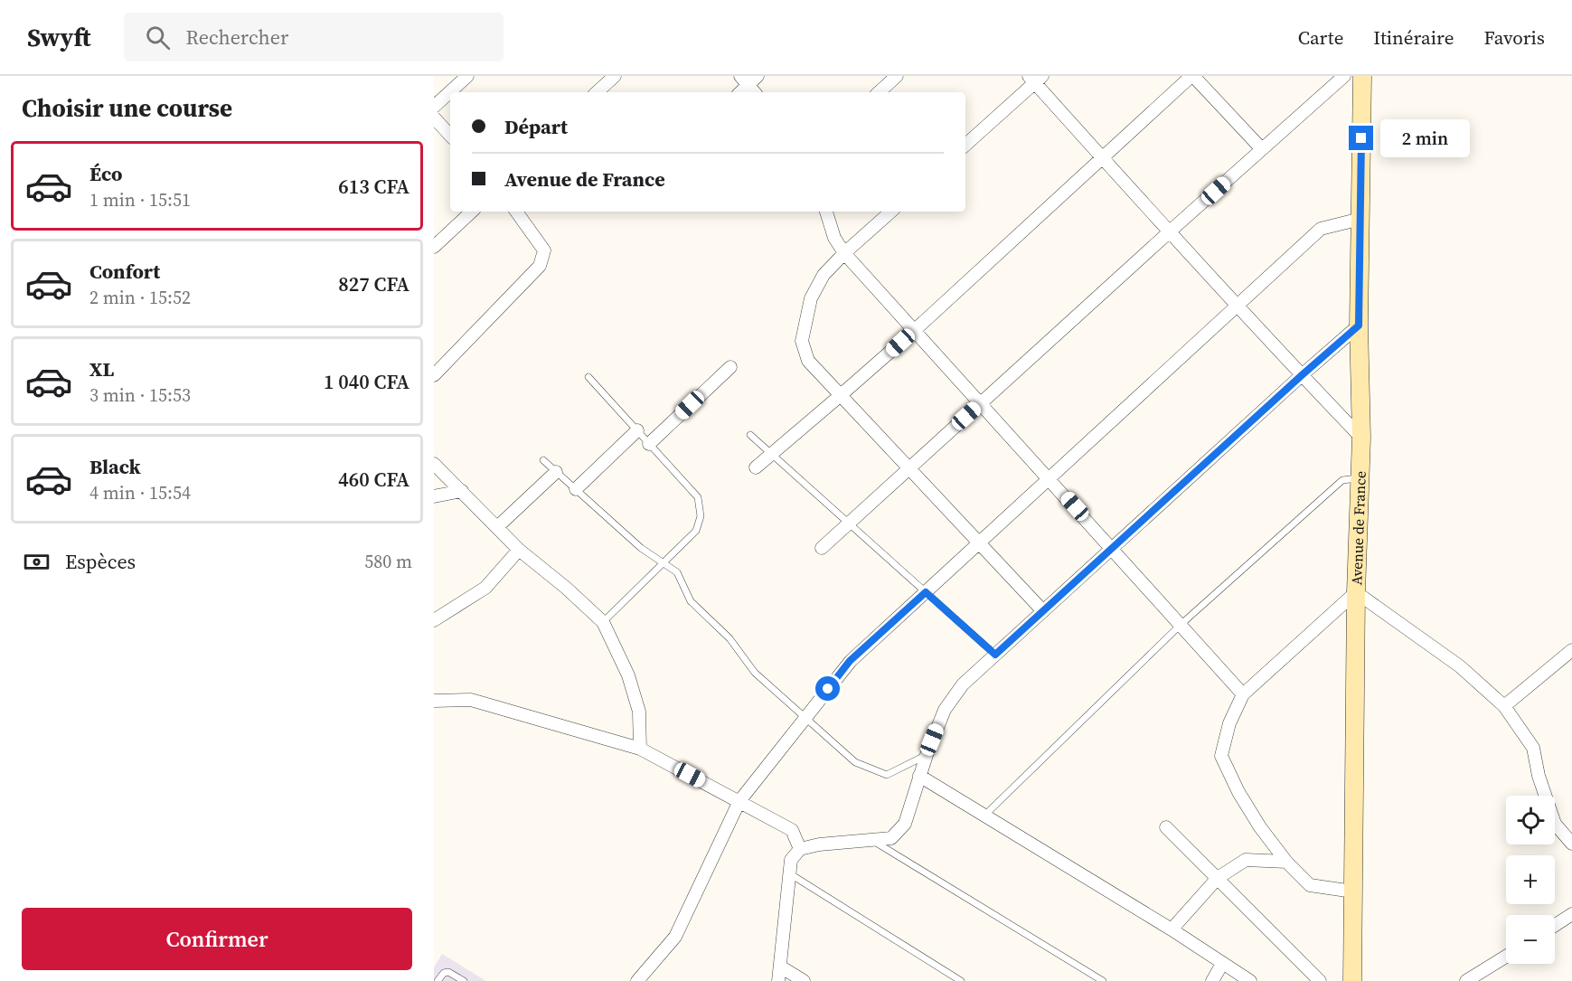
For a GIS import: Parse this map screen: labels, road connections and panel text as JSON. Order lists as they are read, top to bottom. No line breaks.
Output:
{"streets":{"main road":["Avenue de France"]},"page":{"header":"Swyft","search":"Rechercher","nav":["Carte","Itinéraire","Favoris"],"heading":"Choisir une course","banner":["Départ","Avenue de France"],"bubble":"2 min","list":[{"name":"Éco","note":"1 min · 15:51","value":"613 CFA"},{"name":"Confort","note":"2 min · 15:52","value":"827 CFA"},{"name":"XL","note":"3 min · 15:53","value":"1 040 CFA"},{"name":"Black","note":"4 min · 15:54","value":"460 CFA"}],"pay":["Espèces","580 m"],"map_buttons":["+","−"],"buttons":"Confirmer"}}
